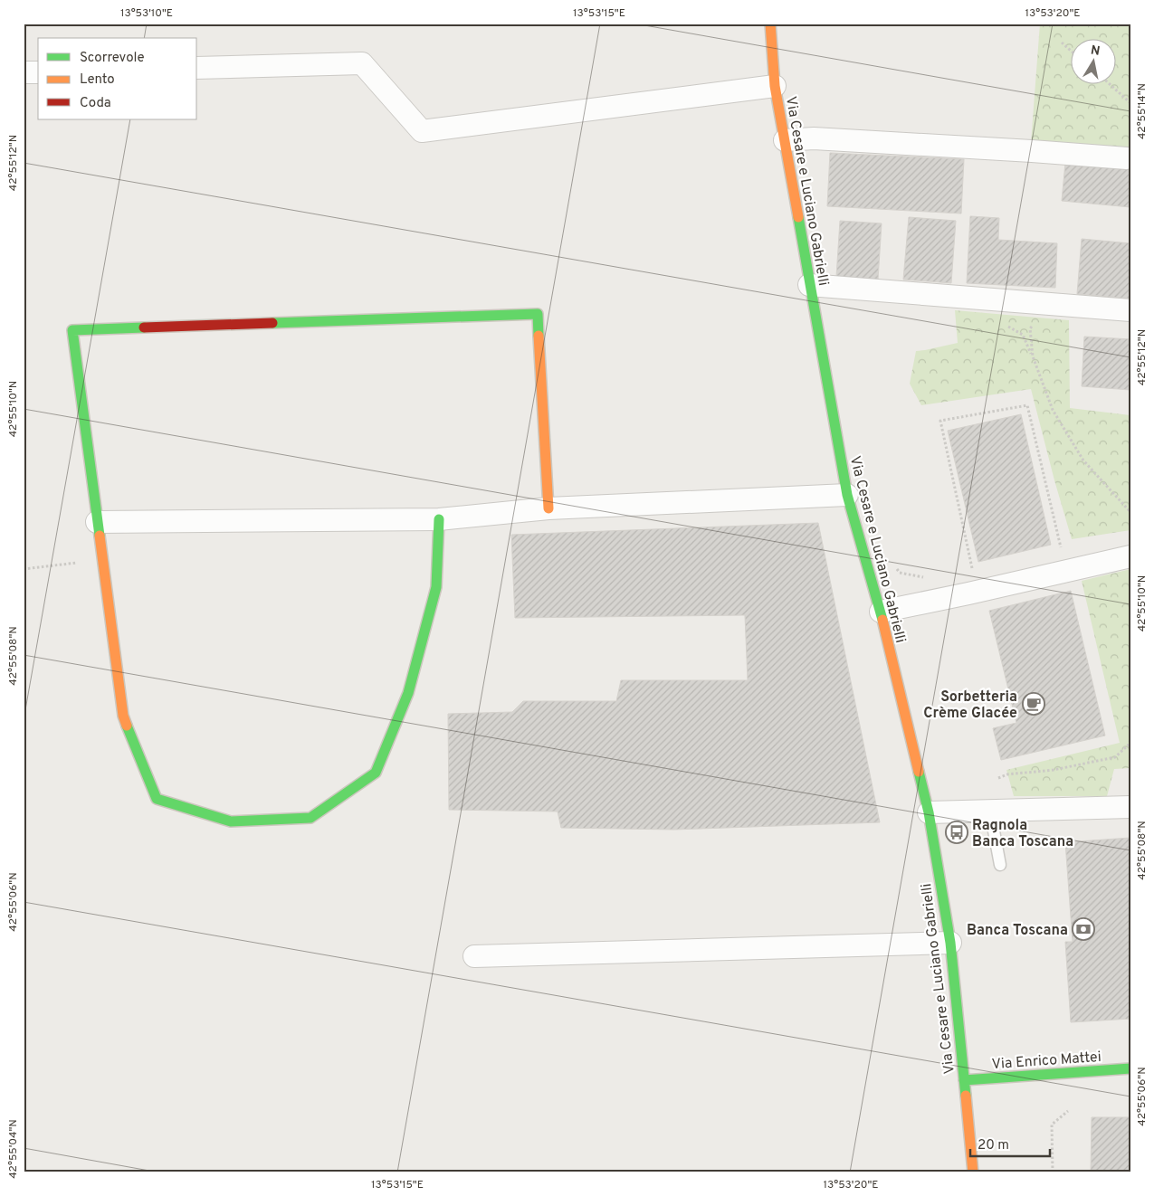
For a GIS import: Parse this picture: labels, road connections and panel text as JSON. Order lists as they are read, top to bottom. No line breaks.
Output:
{"streets":{"street":["Via Cesare e Luciano Gabrielli","Via Enrico Mattei"]},"crossings":[["Via Cesare e Luciano Gabrielli","Via Enrico Mattei"]],"places":{"cafe":["Sorbetteria Crème Glacée"],"bus stop":["Ragnola Banca Toscana"],"bank":["Banca Toscana"]},"legend":["Scorrevole","Lento","Coda"],"scale_bar":"20 m","north":"top","coordinates":["13°53'10\"E","13°53'15\"E","13°53'20\"E","42°55'14\"N","42°55'12\"N","42°55'10\"N","42°55'08\"N","42°55'06\"N","42°55'04\"N"]}
